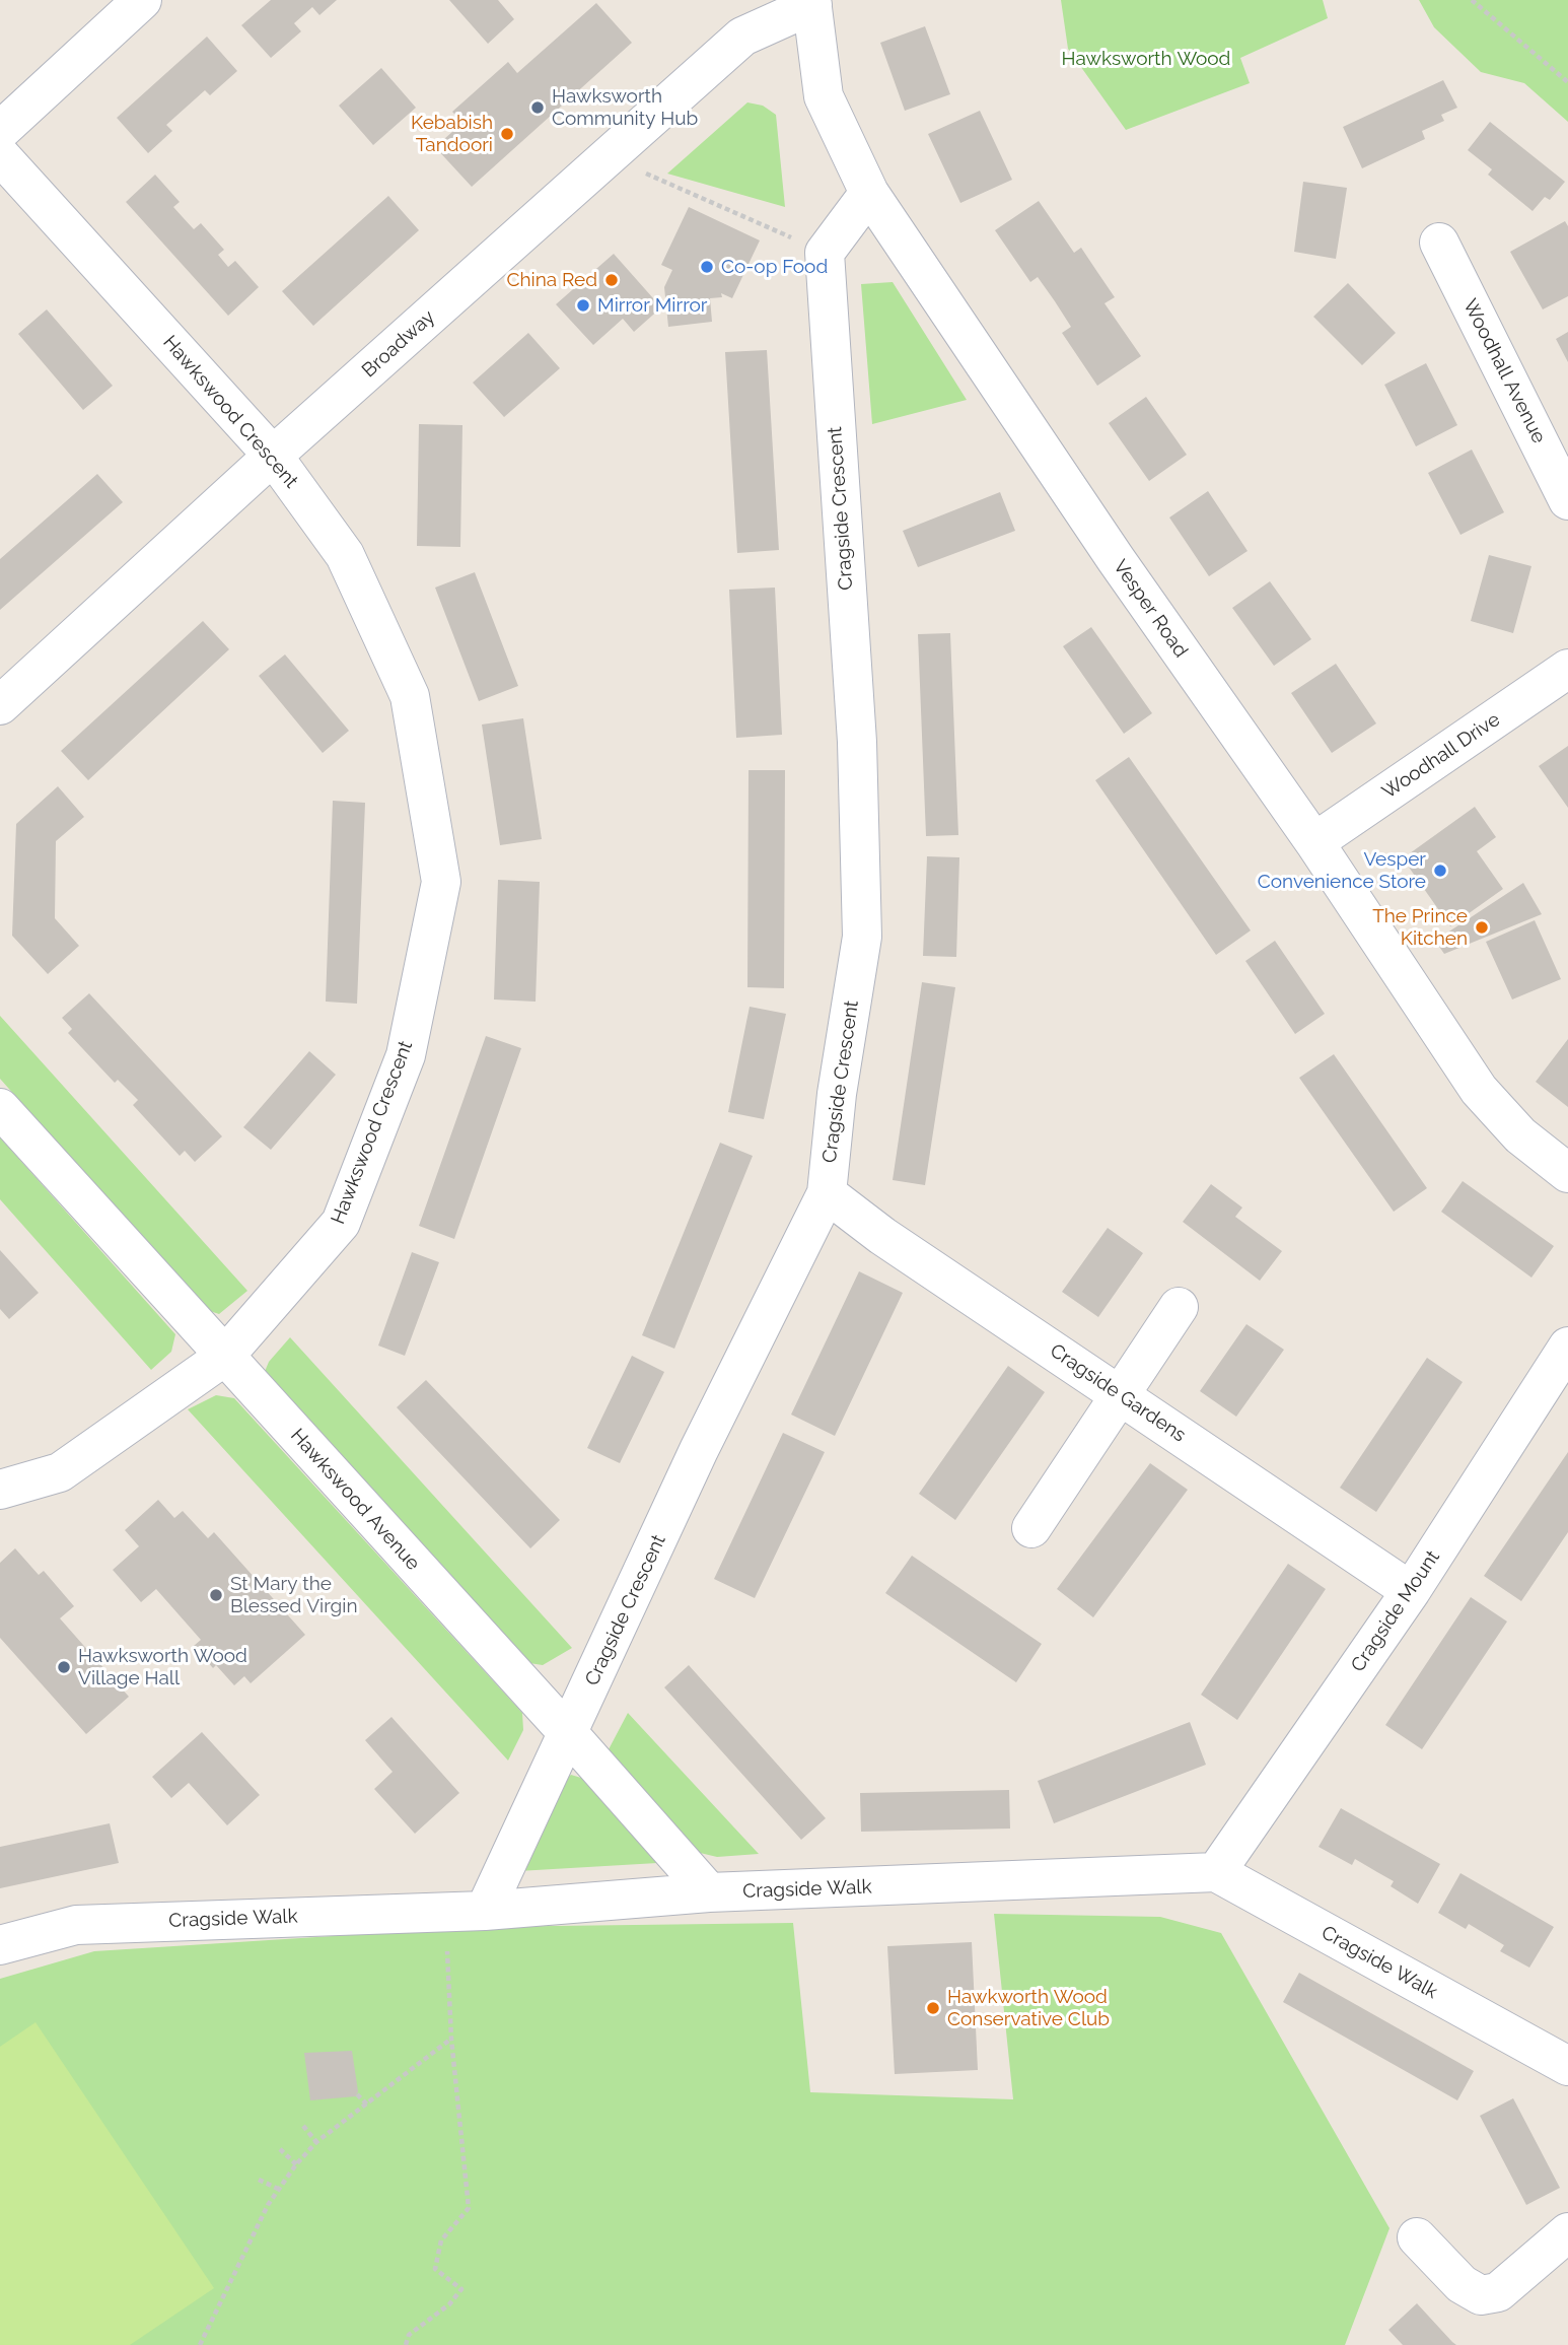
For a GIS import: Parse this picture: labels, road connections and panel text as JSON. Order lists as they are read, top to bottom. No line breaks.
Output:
{"streets":{"street":["Broadway","Woodhall Avenue","Hawkswood Crescent","Cragside Crescent","Vesper Road","Woodhall Drive","Cragside Gardens","Hawkswood Avenue","Cragside Mount","Cragside Walk"]},"crossings":[["Broadway","Hawkswood Crescent"],["Broadway","Vesper Road"],["Hawkswood Crescent","Hawkswood Avenue"],["Cragside Crescent","Cragside Gardens"],["Cragside Crescent","Hawkswood Avenue"],["Cragside Crescent","Cragside Walk"],["Vesper Road","Woodhall Drive"],["Cragside Gardens","Cragside Mount"],["Hawkswood Avenue","Cragside Walk"],["Cragside Mount","Cragside Walk"]],"parks":["Hawksworth Wood"],"places":["Hawksworth Community Hub","Kebabish Tandoori","Co-op Food","China Red","Mirror Mirror","Vesper Convenience Store","The Prince Kitchen","St Mary the Blessed Virgin","Hawksworth Wood Village Hall","Hawkworth Wood Conservative Club"]}
